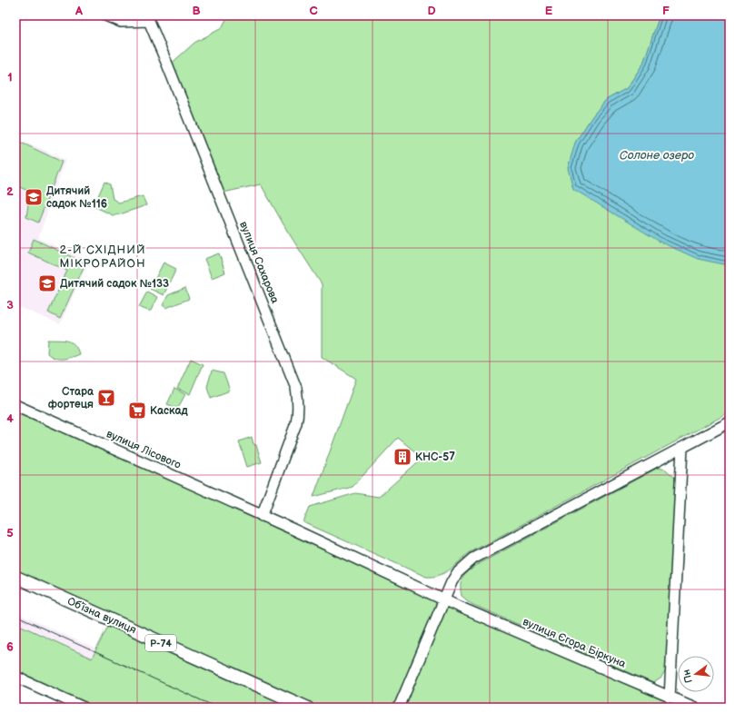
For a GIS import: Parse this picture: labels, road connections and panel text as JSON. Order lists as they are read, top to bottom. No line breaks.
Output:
{"streets":{"main road":["Обʼїзна вулиця","Р-74"],"street":["вулиця Сахарова","вулиця Лісового","вулиця Єгора Біркуна"]},"crossings":[["вулиця Сахарова","вулиця Лісового"],["вулиця Лісового","вулиця Єгора Біркуна"]],"districts":["2-Й СХІДНИЙ МІКРОРАЙОН"],"water":["Солоне озеро"],"places":{"school or university":["Дитячий садок №116","Дитячий садок №133"],"bar":["Стара фортеця"],"supermarket":["Каскад"],"building":["КНС-57"]},"north":"left","grid":{"columns":["A","B","C","D","E","F"],"rows":["1","2","3","4","5","6"]}}
